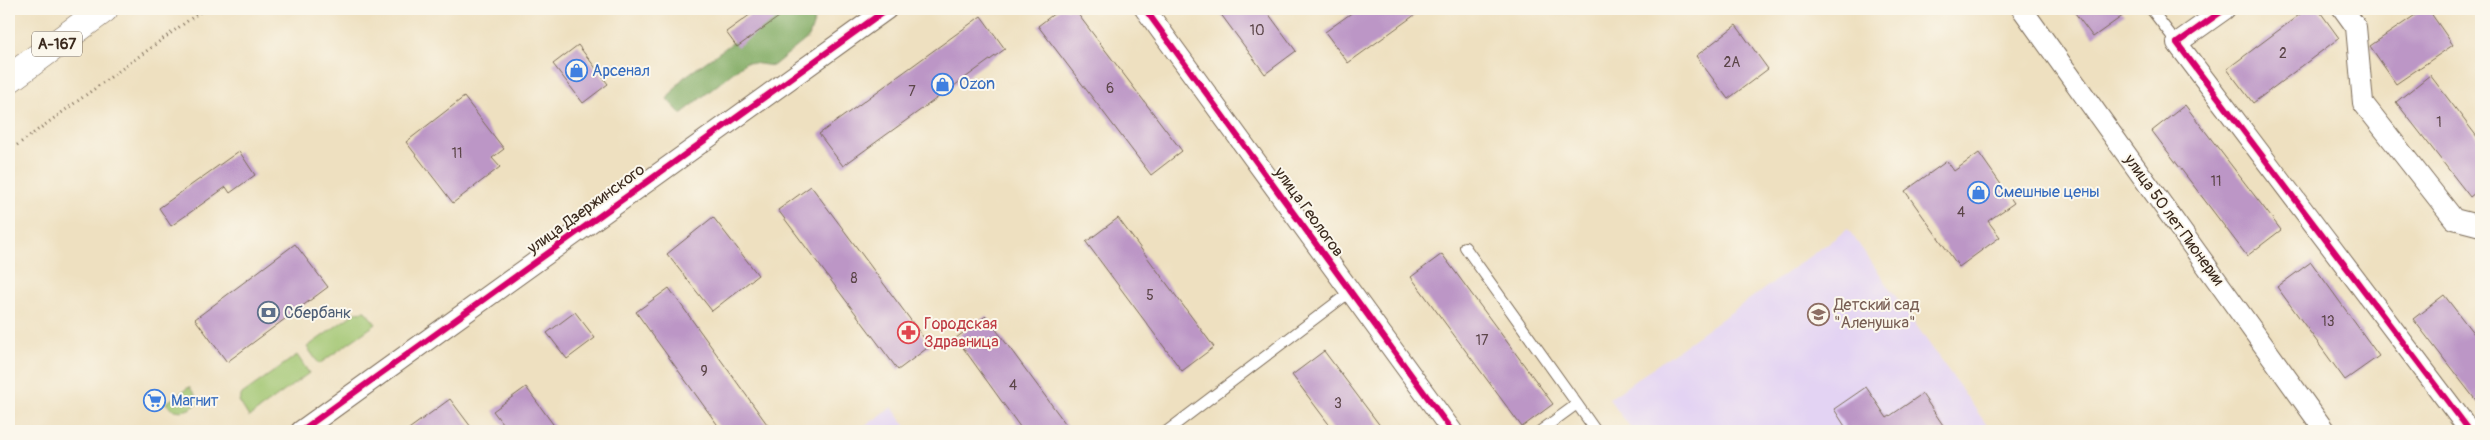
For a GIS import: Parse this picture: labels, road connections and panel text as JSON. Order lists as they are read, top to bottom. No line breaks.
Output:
{"streets":{"highway":["А-167"],"street":["улица Дзержинского","улица Геологов","улица 50 лет Пионерии"]},"places":{"shop":["Арсенал","Ozon","Смешные цены"],"bank":["Сбербанк"],"school or university":["Детский сад \"Аленушка\""],"pharmacy":["Городская Здравница"],"supermarket":["Магнит"]},"house_numbers":["10","2","2А","6","7","1","11","11","4","8","5","13","17","9","4","3"]}
